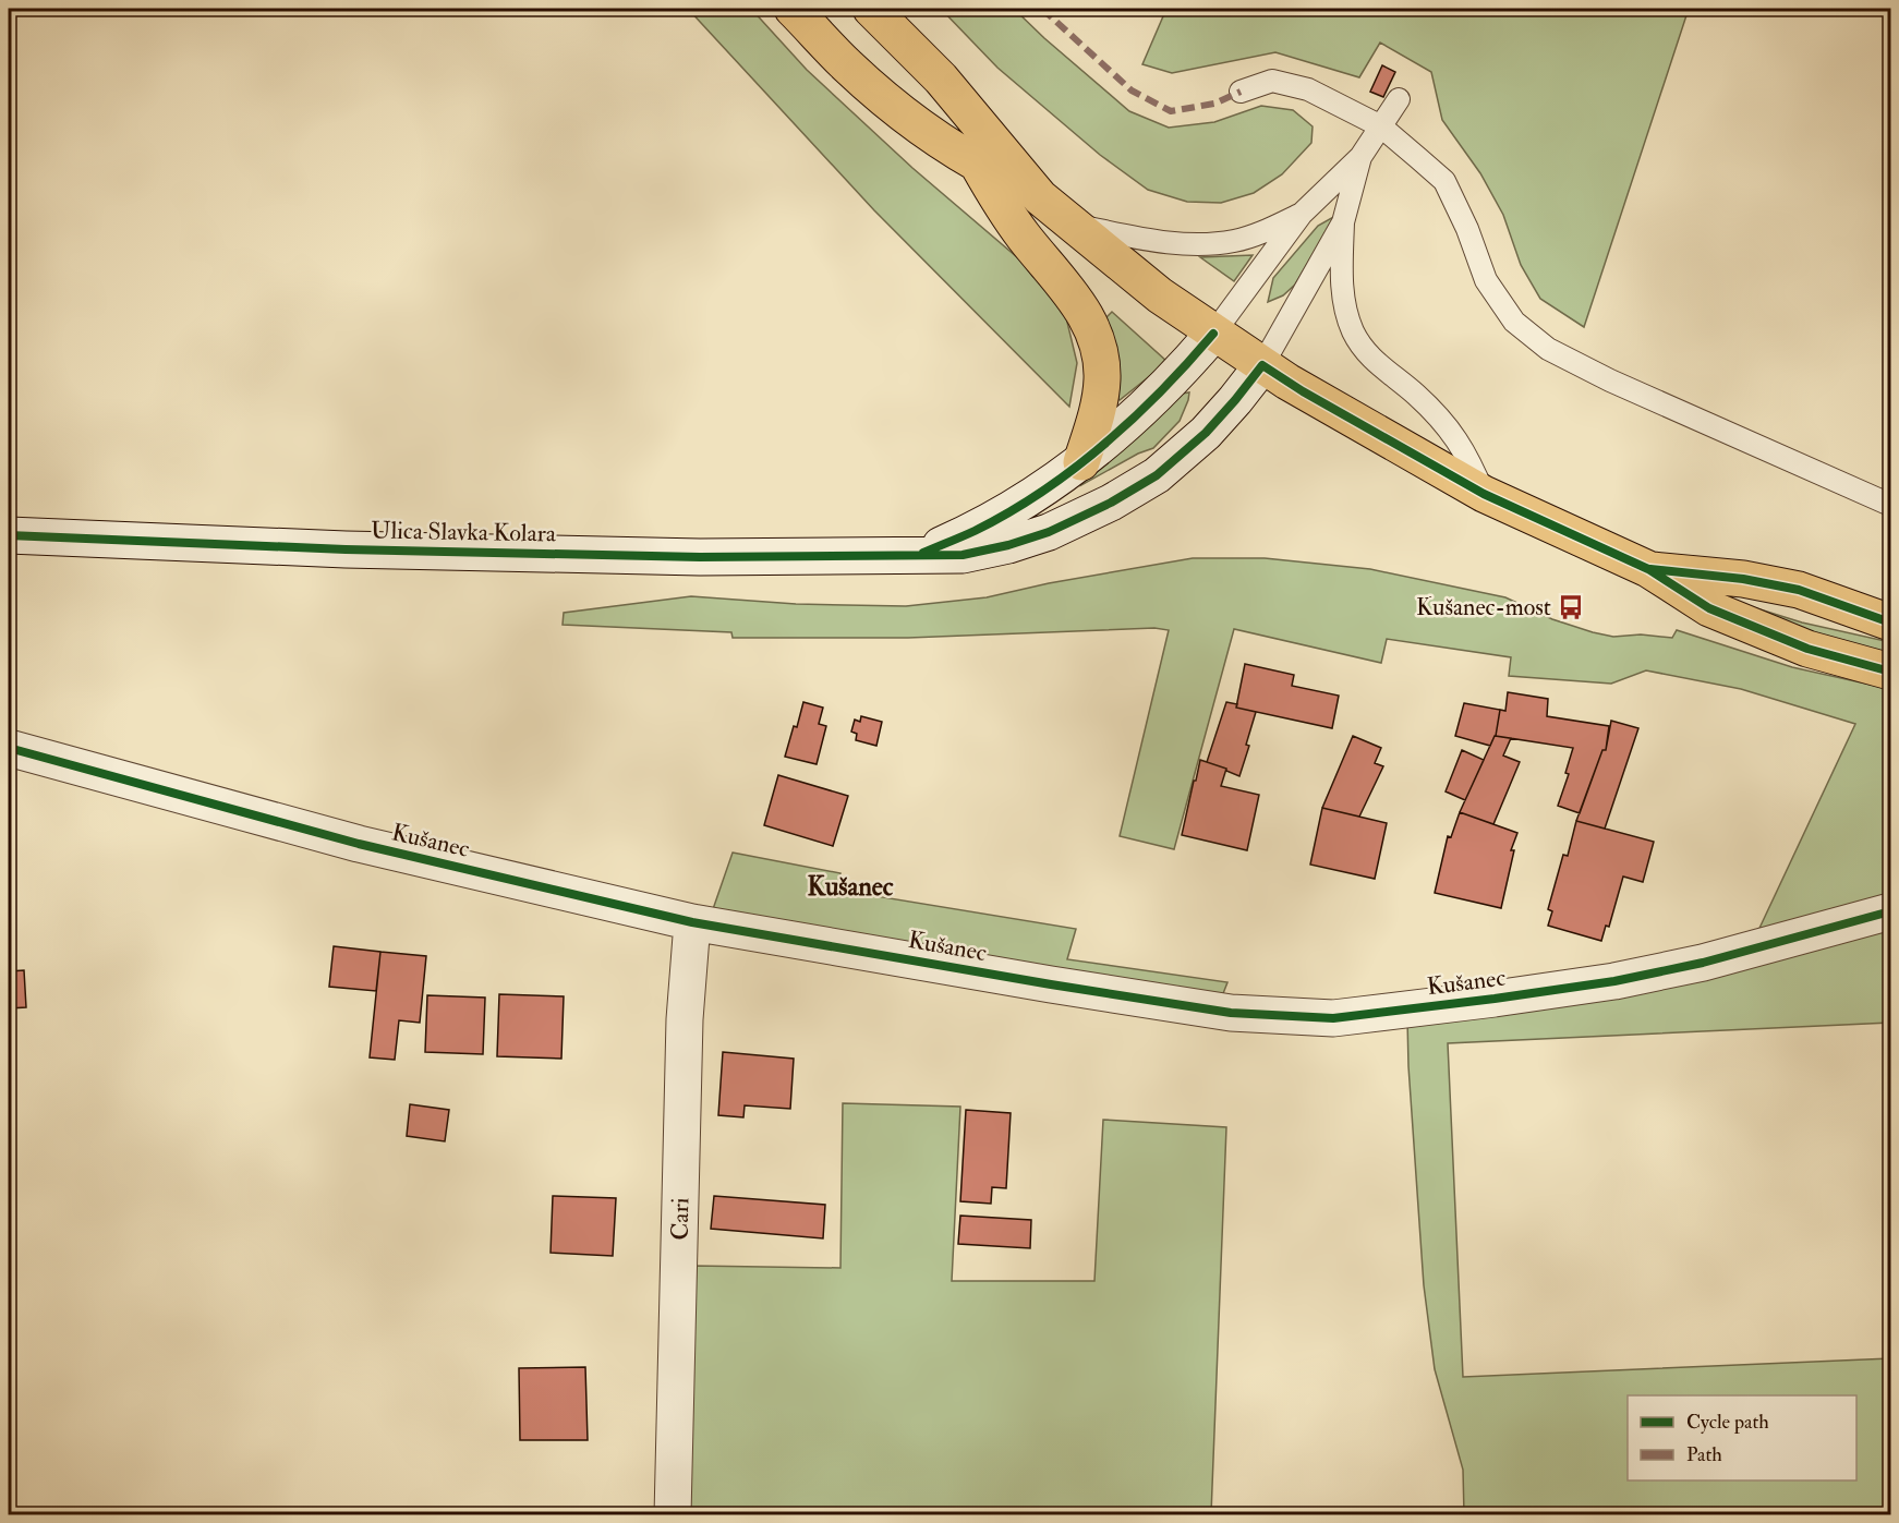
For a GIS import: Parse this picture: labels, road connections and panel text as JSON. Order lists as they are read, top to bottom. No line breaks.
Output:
{"streets":{"street":["Ulica Slavka Kolara","Kušanec","Cari"]},"crossings":[["Kušanec","Cari"]],"districts":["Kušanec"],"places":{"bus stop":["Kušanec-most"]},"legend":["Cycle path","Path"]}
